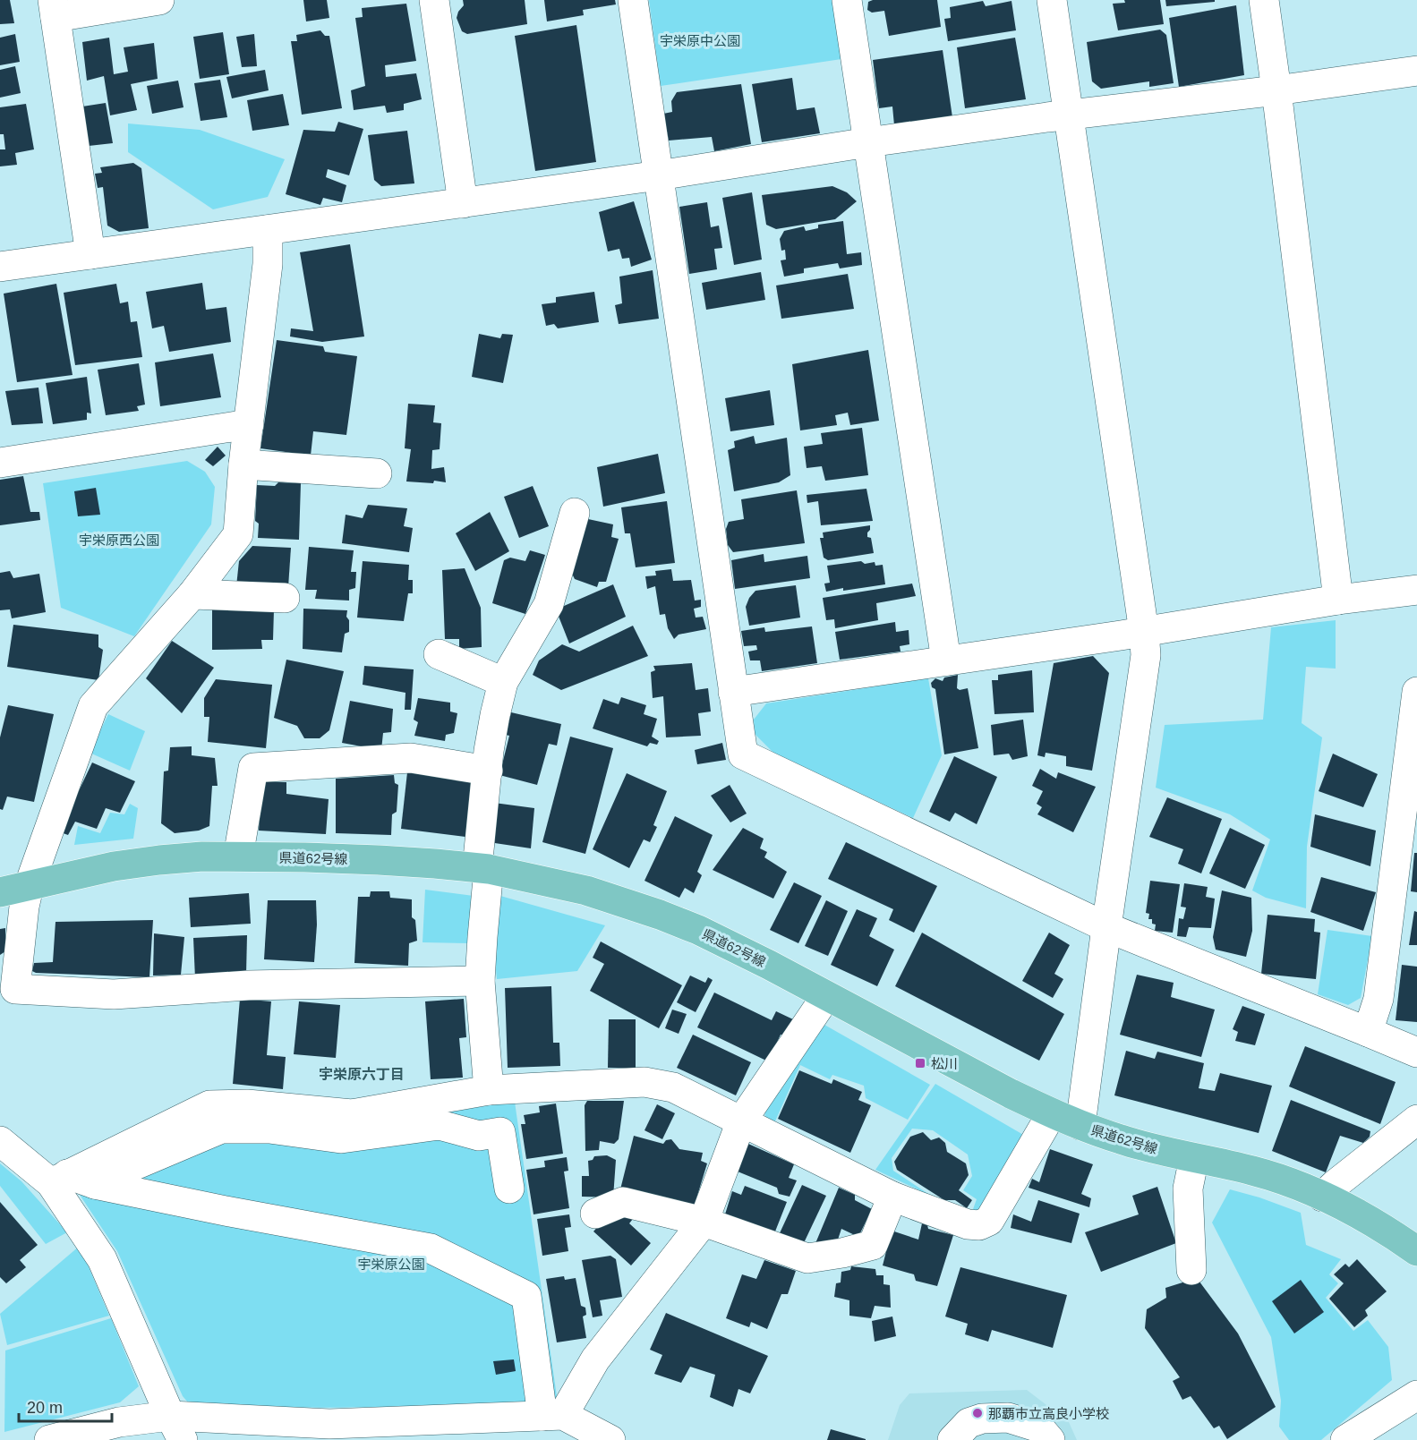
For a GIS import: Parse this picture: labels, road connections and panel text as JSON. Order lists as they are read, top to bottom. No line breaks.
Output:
{"streets":{"main road":["県道62号線"]},"districts":["宇栄原六丁目"],"parks":["宇栄原中公園","宇栄原西公園","宇栄原公園"],"places":{"transit":["松川"],"other":["那覇市立高良小学校"]},"scale_bar":"20 m"}
